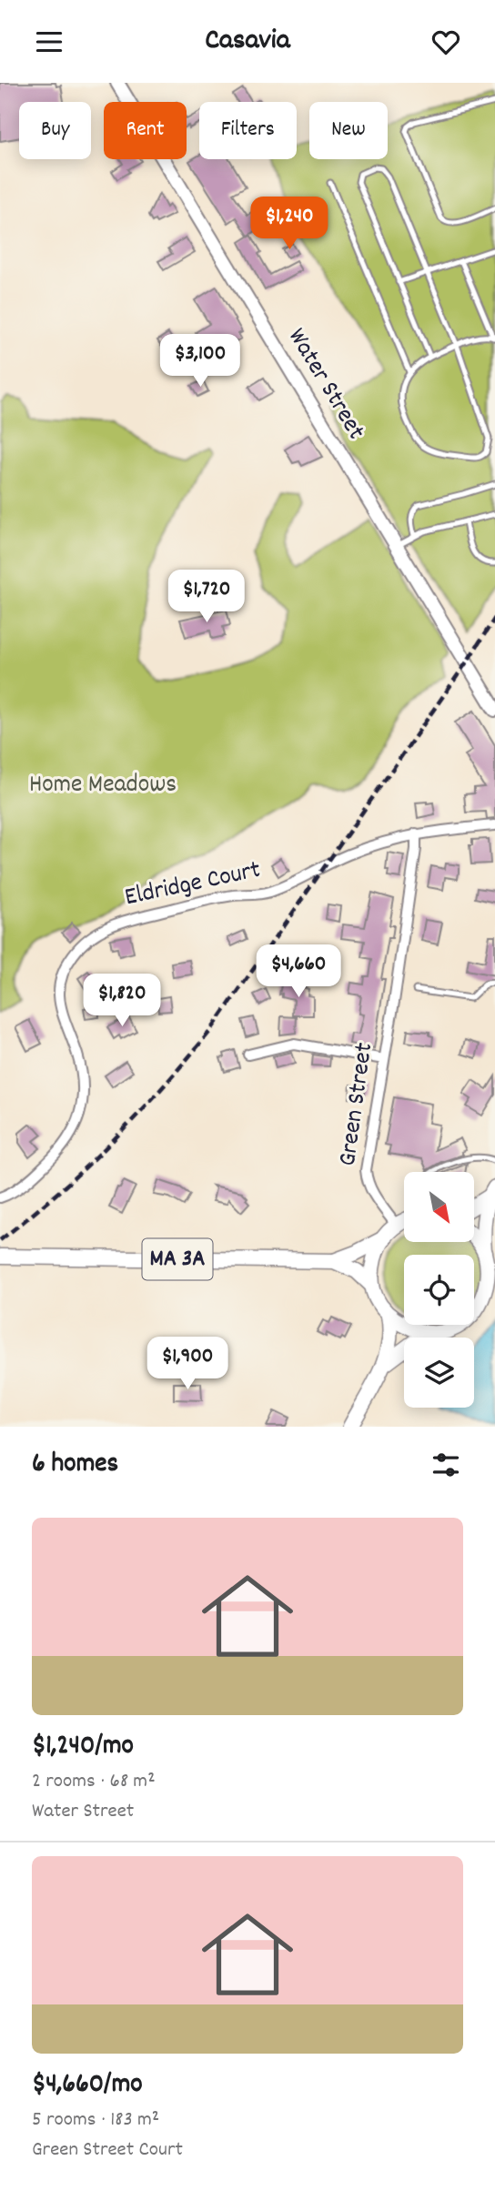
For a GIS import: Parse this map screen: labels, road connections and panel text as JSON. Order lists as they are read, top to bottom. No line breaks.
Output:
{"streets":{"main road":["Water Street","MA 3A"],"street":["Eldridge Court","Green Street"]},"crossings":[["Eldridge Court","Green Street"],["Green Street","MA 3A"]],"parks":["Home Meadows"],"north":"bottom right","page":{"header":"Casavia","chip":["Buy","Rent","Filters","New"],"price":["$1,240","$3,100","$1,720","$4,660","$1,820","$1,900"],"heading":"6 homes","list":[{"name":"$1,240/mo","note":"2 rooms · 68 m² · Water Street"},{"name":"$4,660/mo","note":"5 rooms · 183 m² · Green Street Court"}]}}
